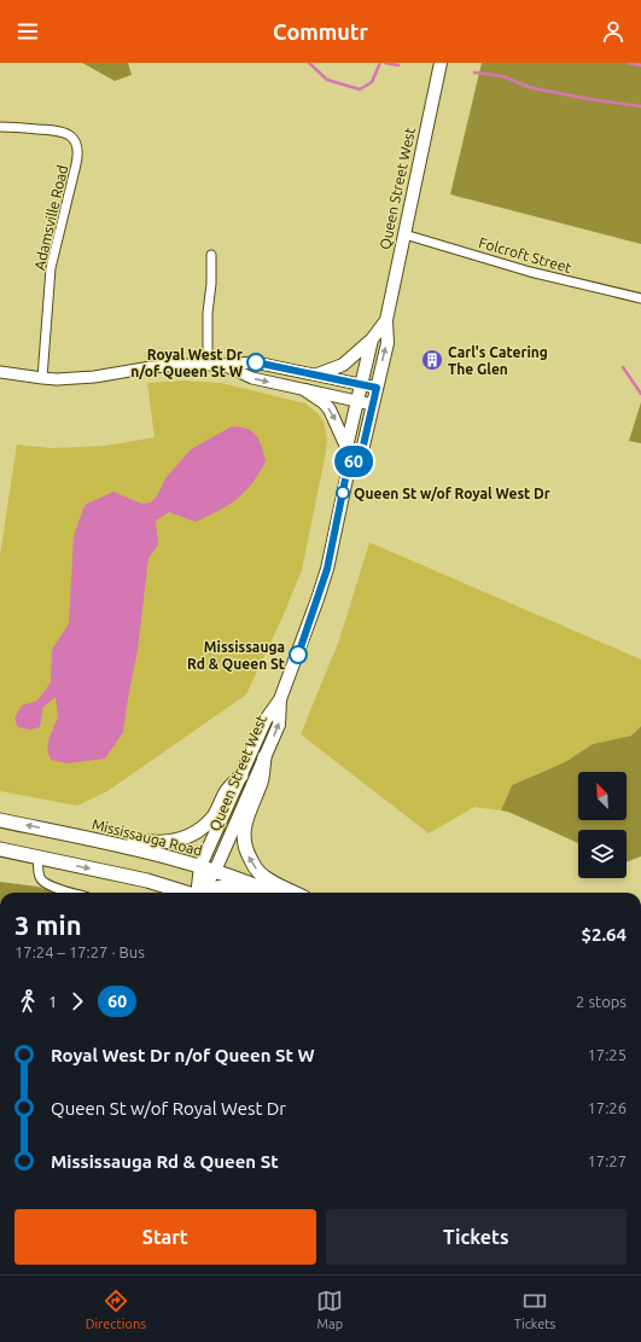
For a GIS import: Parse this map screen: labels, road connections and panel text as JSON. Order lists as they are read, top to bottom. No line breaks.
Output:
{"streets":{"main road":["Queen Street West","Mississauga Road"],"street":["Adamsville Road","Folcroft Street"]},"crossings":[["Queen Street West","Folcroft Street"],["Queen Street West","Mississauga Road"]],"places":{"building":["Carl's Catering The Glen"],"other":["Royal West Dr n/of Queen St W","Queen St w/of Royal West Dr","Mississauga Rd & Queen St"]},"lines":["bus line 60"],"north":"top left","page":{"header":"Commutr","on_map":"60","heading":["3 min","17:24 – 17:27 · Bus","$2.64"],"legs":["1","60","2 stops"],"list":[{"name":"Royal West Dr n/of Queen St W","value":"17:25"},{"name":"Queen St w/of Royal West Dr","value":"17:26"},{"name":"Mississauga Rd & Queen St","value":"17:27"}],"buttons":["Start","Tickets"],"tabs":["Directions","Map","Tickets"]}}
